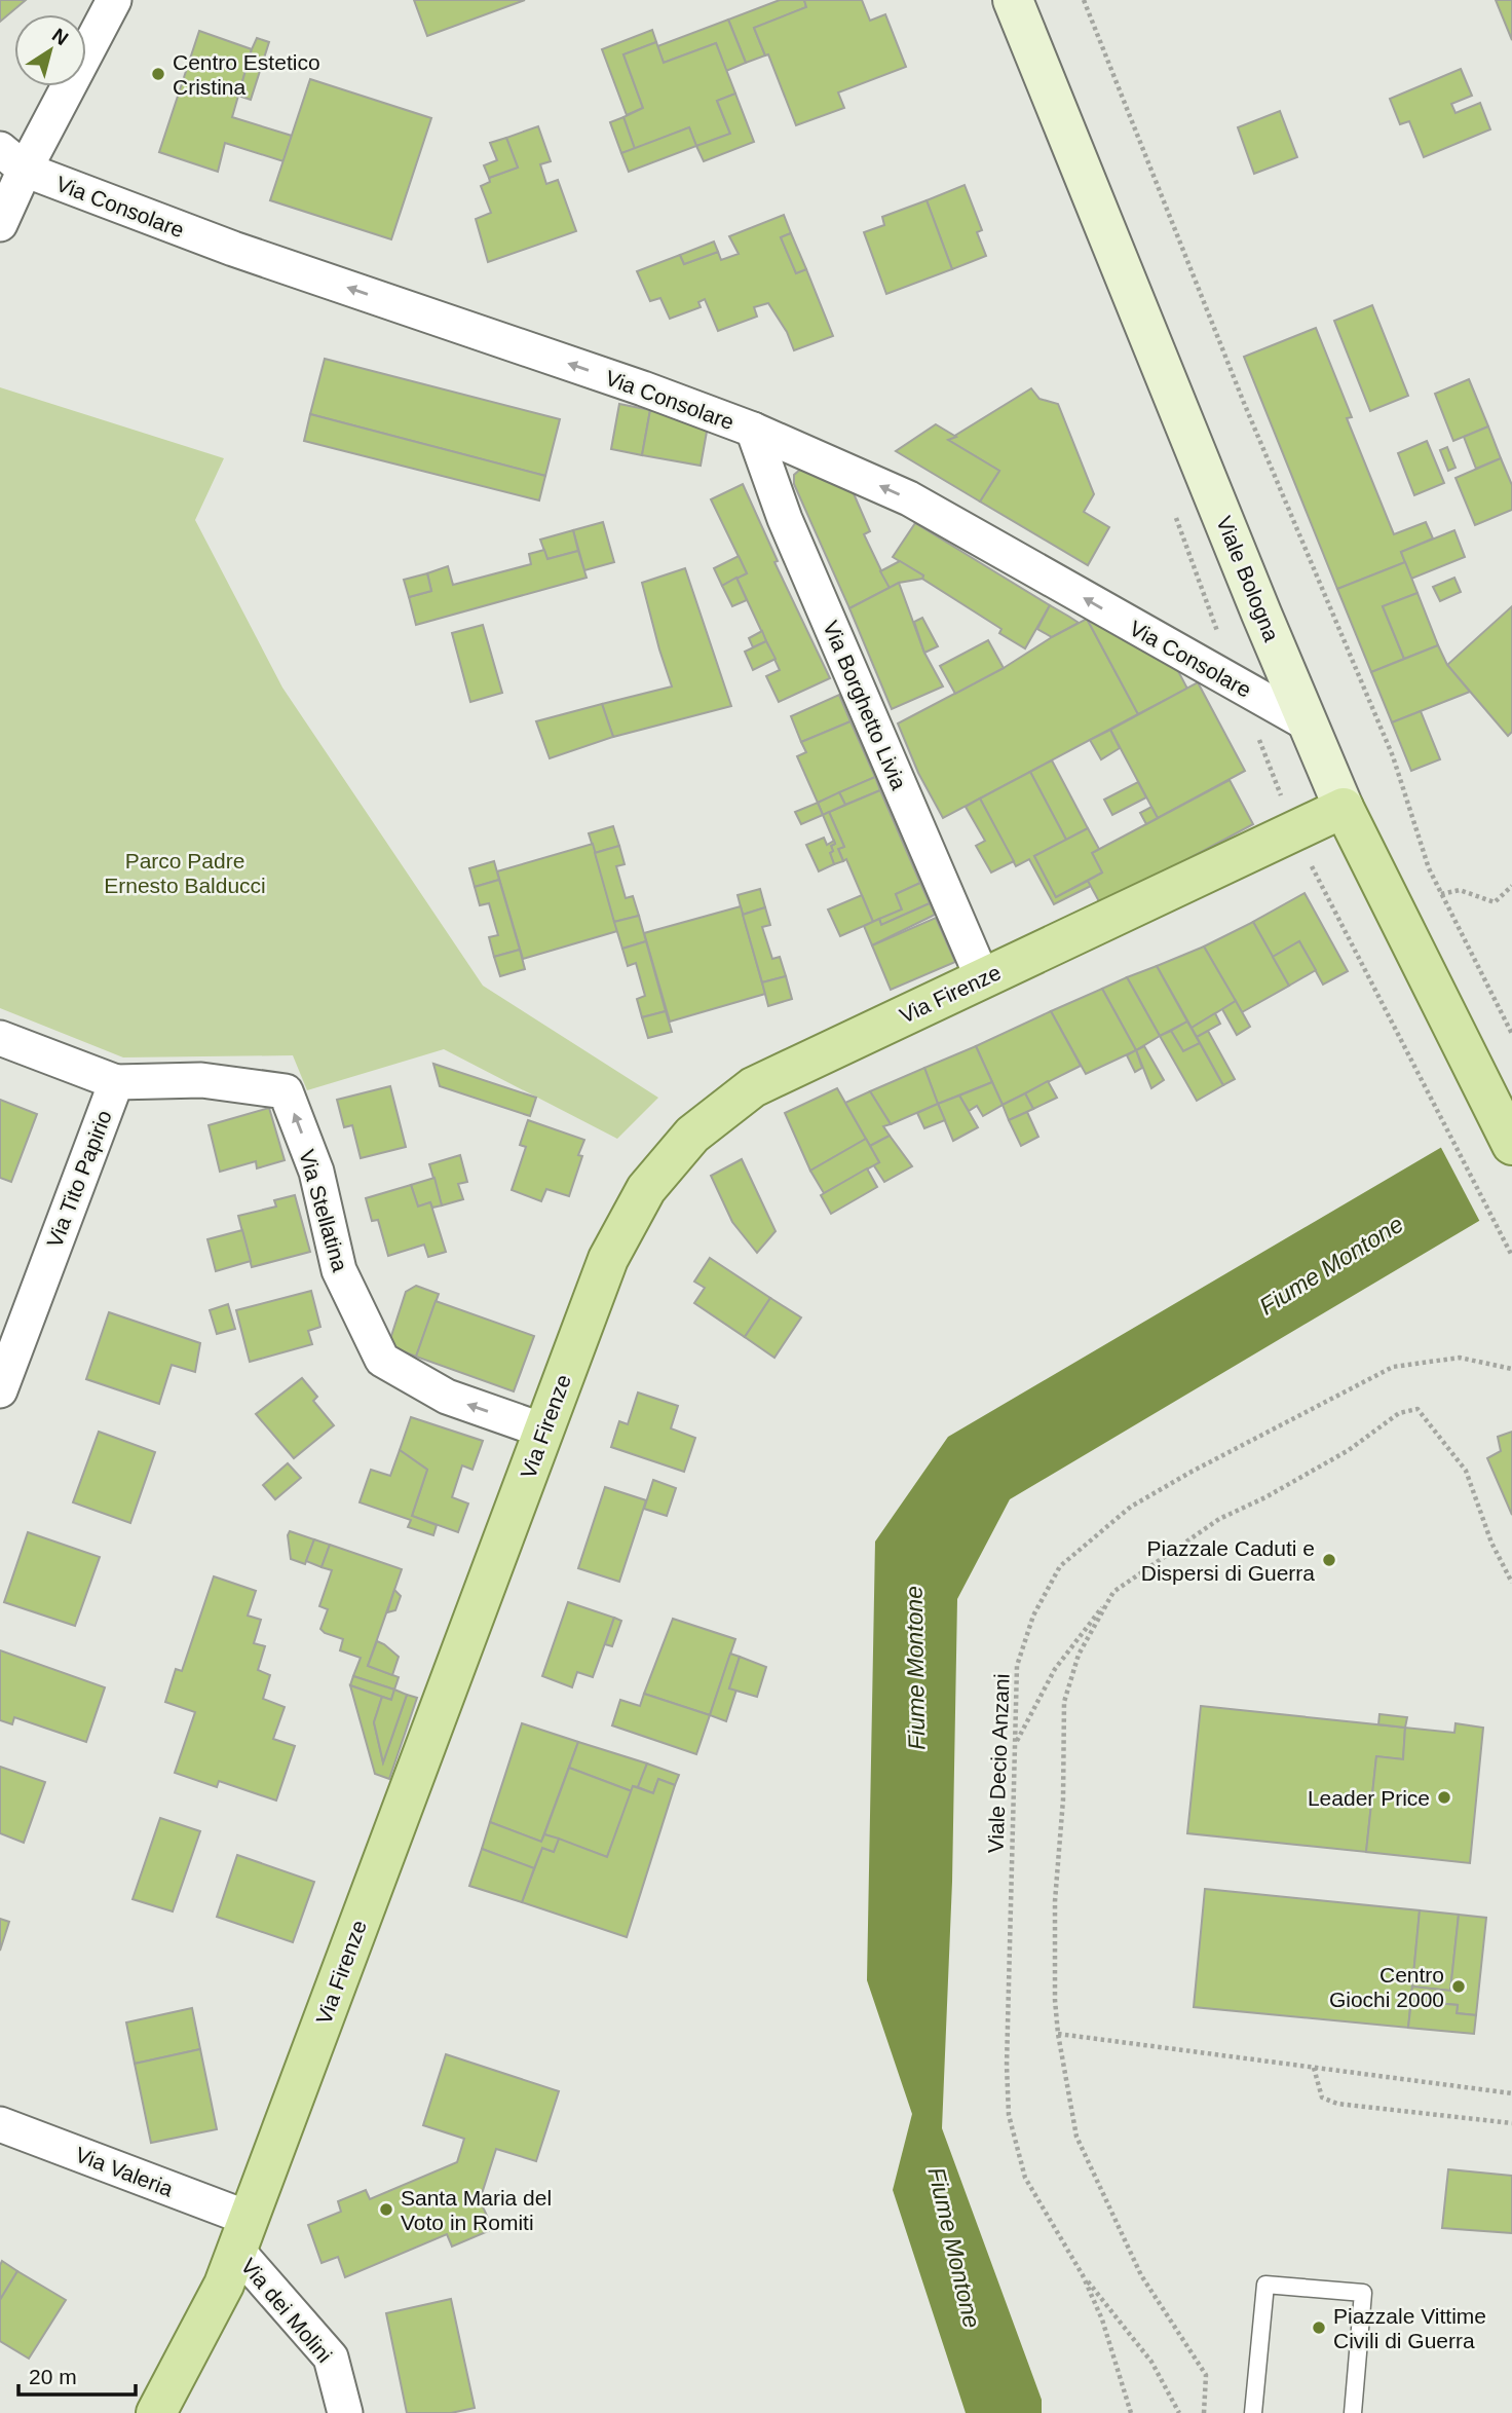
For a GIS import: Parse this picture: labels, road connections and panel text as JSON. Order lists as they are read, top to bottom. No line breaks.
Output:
{"streets":{"main road":["Viale Bologna","Via Firenze"],"street":["Via Consolare","Via Borghetto Livia","Via Tito Papirio","Via Stellatina","Via Valeria","Via dei Molini"],"path":["Viale Decio Anzani"]},"crossings":[["Via Consolare","Viale Bologna"],["Via Consolare","Via Borghetto Livia"],["Viale Bologna","Via Firenze"],["Via Borghetto Livia","Via Firenze"],["Via Firenze","Via Stellatina"],["Via Firenze","Via Valeria"],["Via Firenze","Via dei Molini"],["Via Tito Papirio","Via Stellatina"],["Via Valeria","Via dei Molini"]],"one_way":["Via Consolare","Via Stellatina"],"water":["Fiume Montone"],"parks":["Parco Padre Ernesto Balducci"],"places":["Centro Estetico Cristina","Piazzale Caduti e Dispersi di Guerra","Leader Price","Centro Giochi 2000","Santa Maria del Voto in Romiti","Piazzale Vittime Civili di Guerra"],"scale_bar":"20 m","north":"top right"}
